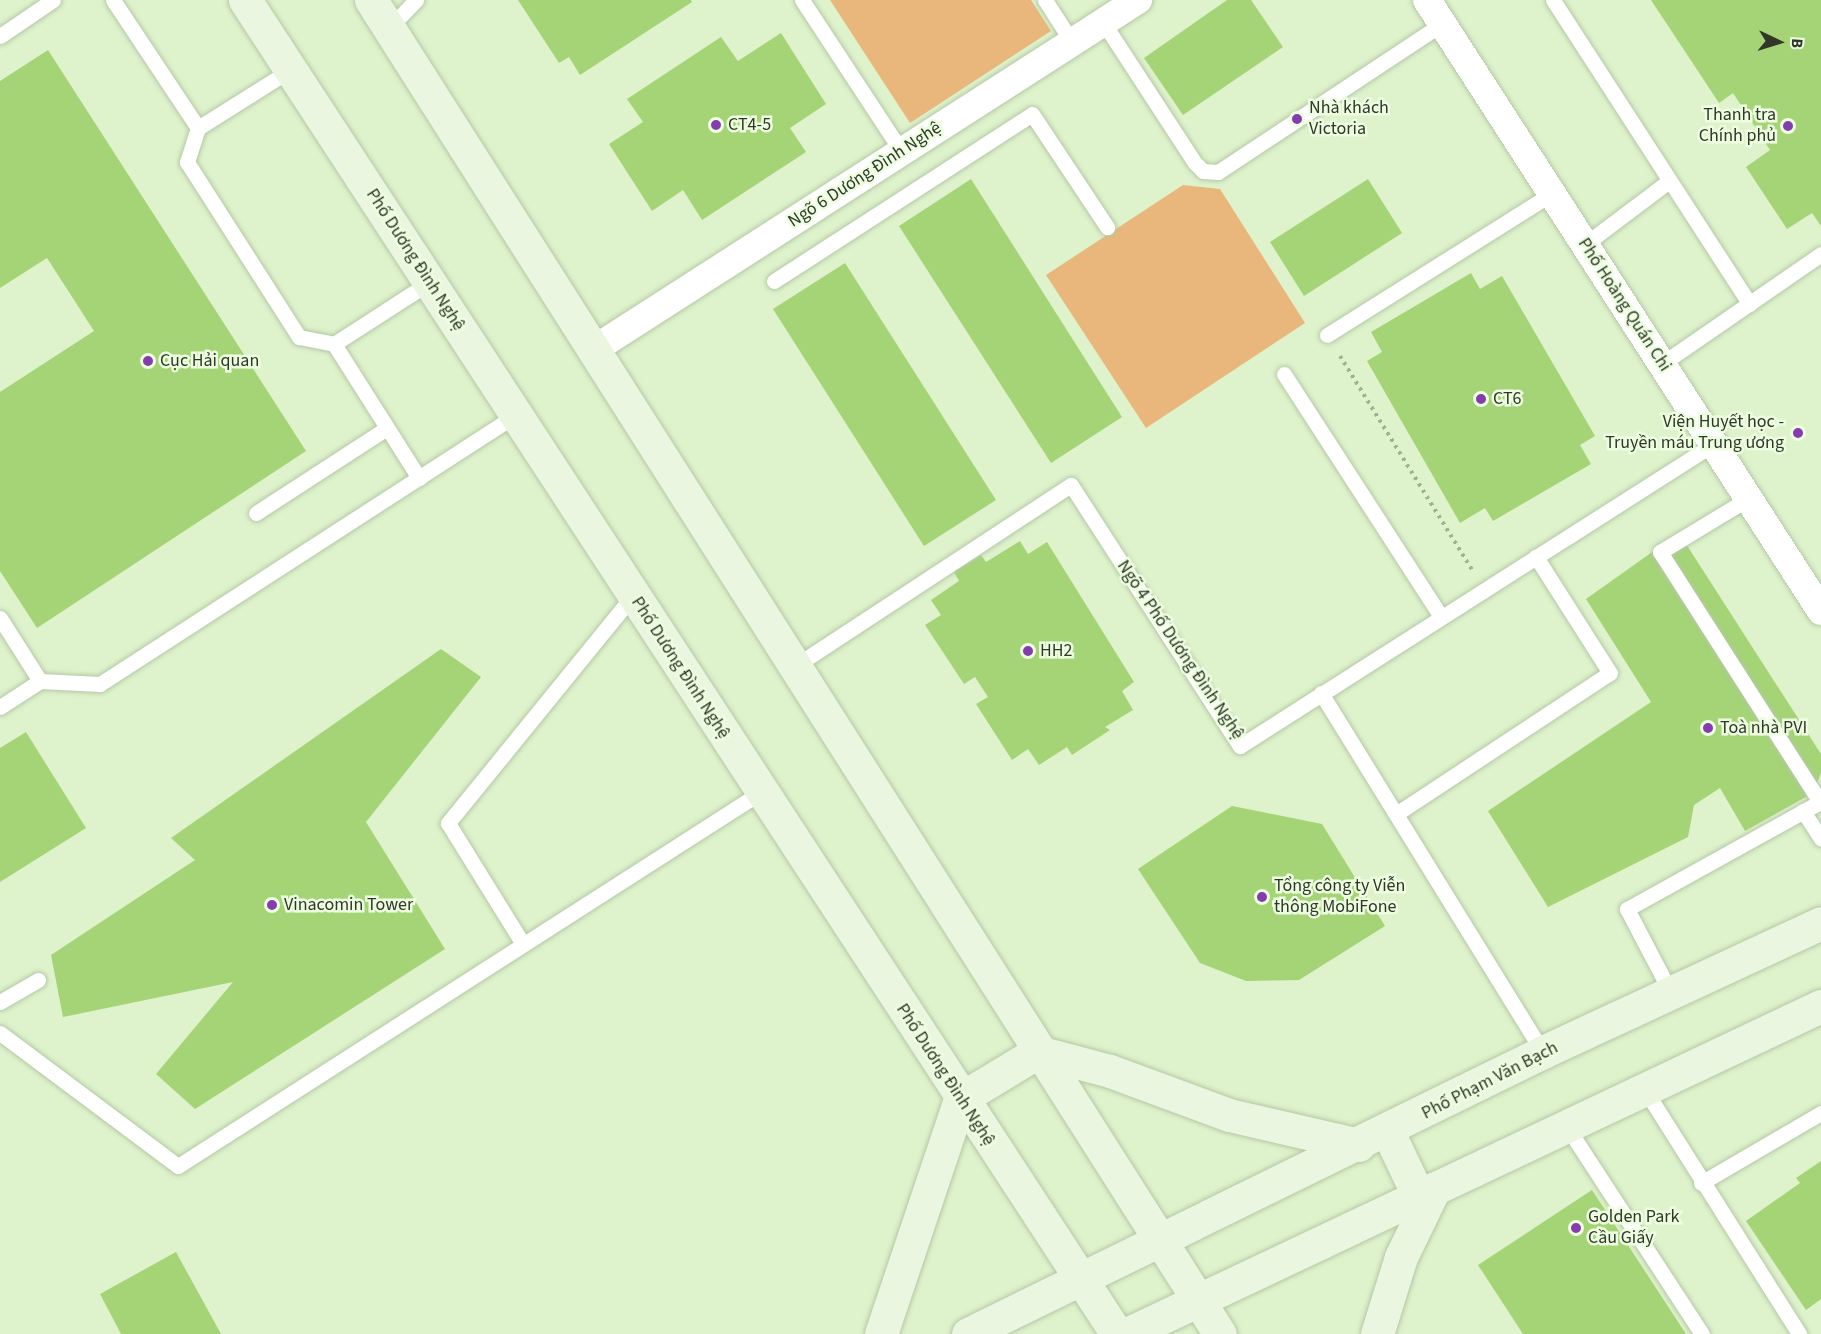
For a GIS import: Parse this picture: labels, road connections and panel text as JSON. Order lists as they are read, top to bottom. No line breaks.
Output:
{"streets":{"main road":["Phố Dương Đình Nghệ","Phố Phạm Văn Bạch"],"street":["Ngõ 6 Dương Đình Nghệ","Phố Hoàng Quán Chi"],"lane":["Ngõ 4 Phố Dương Đình Nghệ"]},"crossings":[["Phố Dương Đình Nghệ","Phố Phạm Văn Bạch"],["Phố Hoàng Quán Chi","Ngõ 4 Phố Dương Đình Nghệ"]],"places":["Nhà khách Victoria","CT4-5","Thanh tra Chính phủ","Cục Hải quan","CT6","Viện Huyết học - Truyền máu Trung ương","HH2","Toà nhà PVI","Tổng công ty Viễn thông MobiFone","Vinacomin Tower","Golden Park Cầu Giấy"],"north":"right"}
